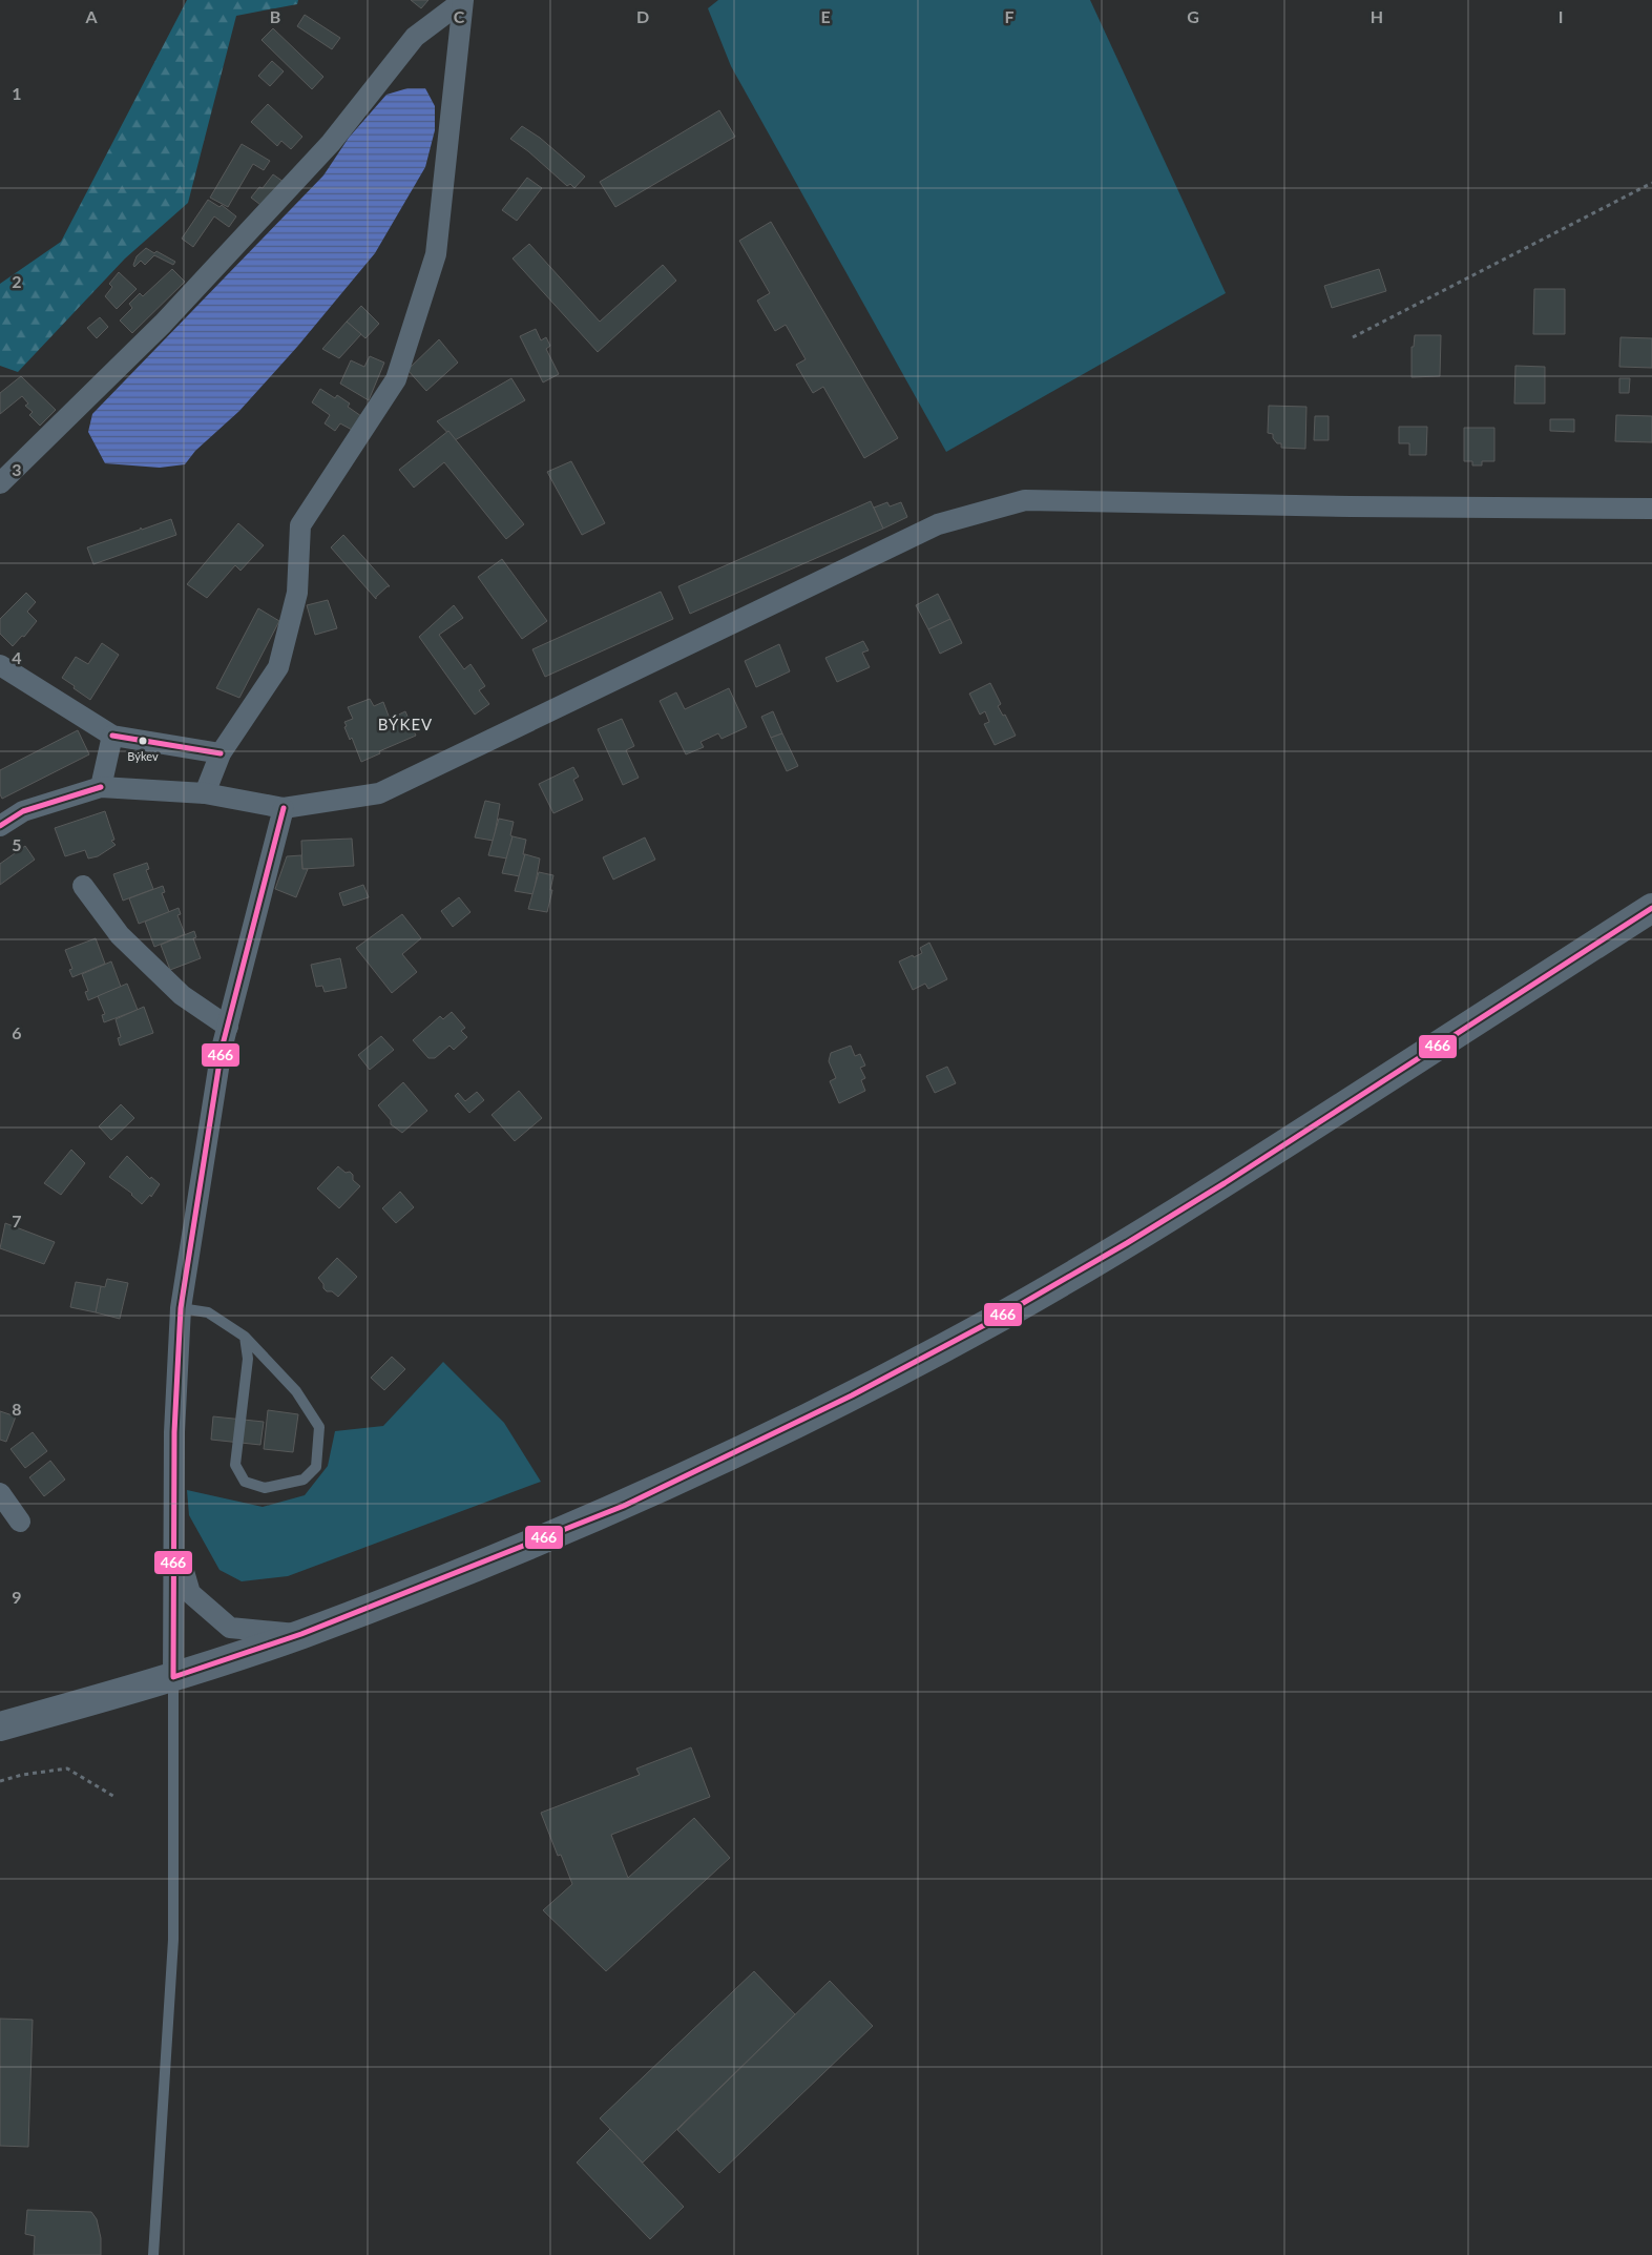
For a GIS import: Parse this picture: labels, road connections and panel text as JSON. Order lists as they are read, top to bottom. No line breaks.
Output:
{"districts":["BÝKEV"],"places":["Býkev"],"lines":["transit line 466"],"grid":{"columns":["A","B","C","D","E","F","G","H","I"],"rows":["1","2","3","4","5","6","7","8","9"]}}
